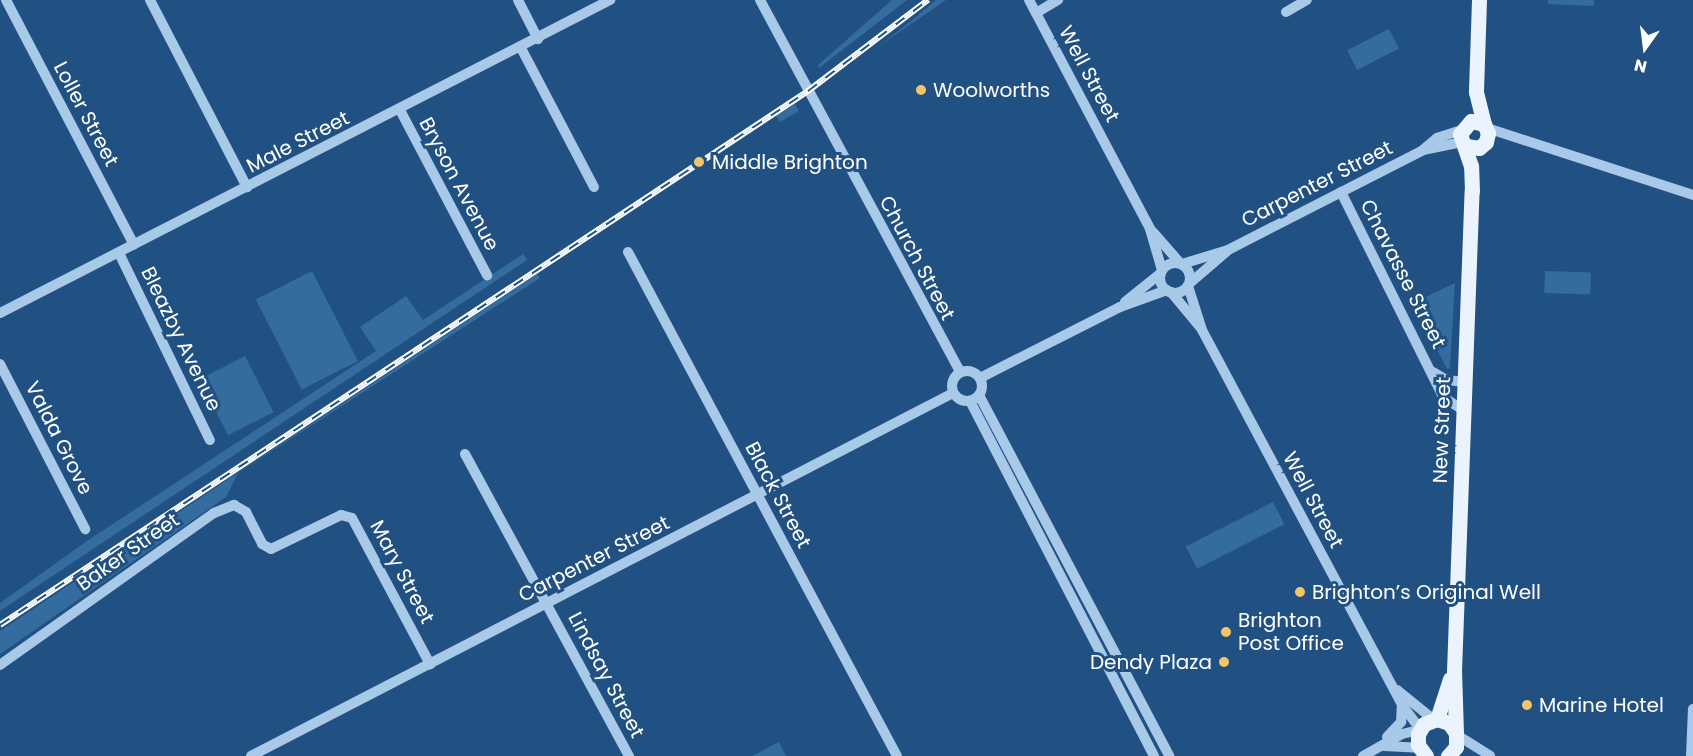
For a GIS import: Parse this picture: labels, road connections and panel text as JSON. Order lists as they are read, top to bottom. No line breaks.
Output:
{"streets":{"main road":["New Street"],"street":["Well Street","Loller Street","Male Street","Bryson Avenue","Carpenter Street","Church Street","Chavasse Street","Bleazby Avenue","Valda Grove","Black Street","Baker Street","Mary Street","Lindsay Street"]},"crossings":[["Well Street","Carpenter Street"],["Well Street","New Street"],["Loller Street","Male Street"],["Male Street","Bryson Avenue"],["Male Street","Bleazby Avenue"],["Carpenter Street","Church Street"],["Carpenter Street","Chavasse Street"],["Carpenter Street","New Street"],["Carpenter Street","Black Street"],["Carpenter Street","Mary Street"],["Carpenter Street","Lindsay Street"],["Chavasse Street","New Street"],["Baker Street","Mary Street"]],"places":["Woolworths","Middle Brighton","Brighton’s Original Well","Brighton Post Office","Dendy Plaza","Marine Hotel"],"north":"bottom"}
